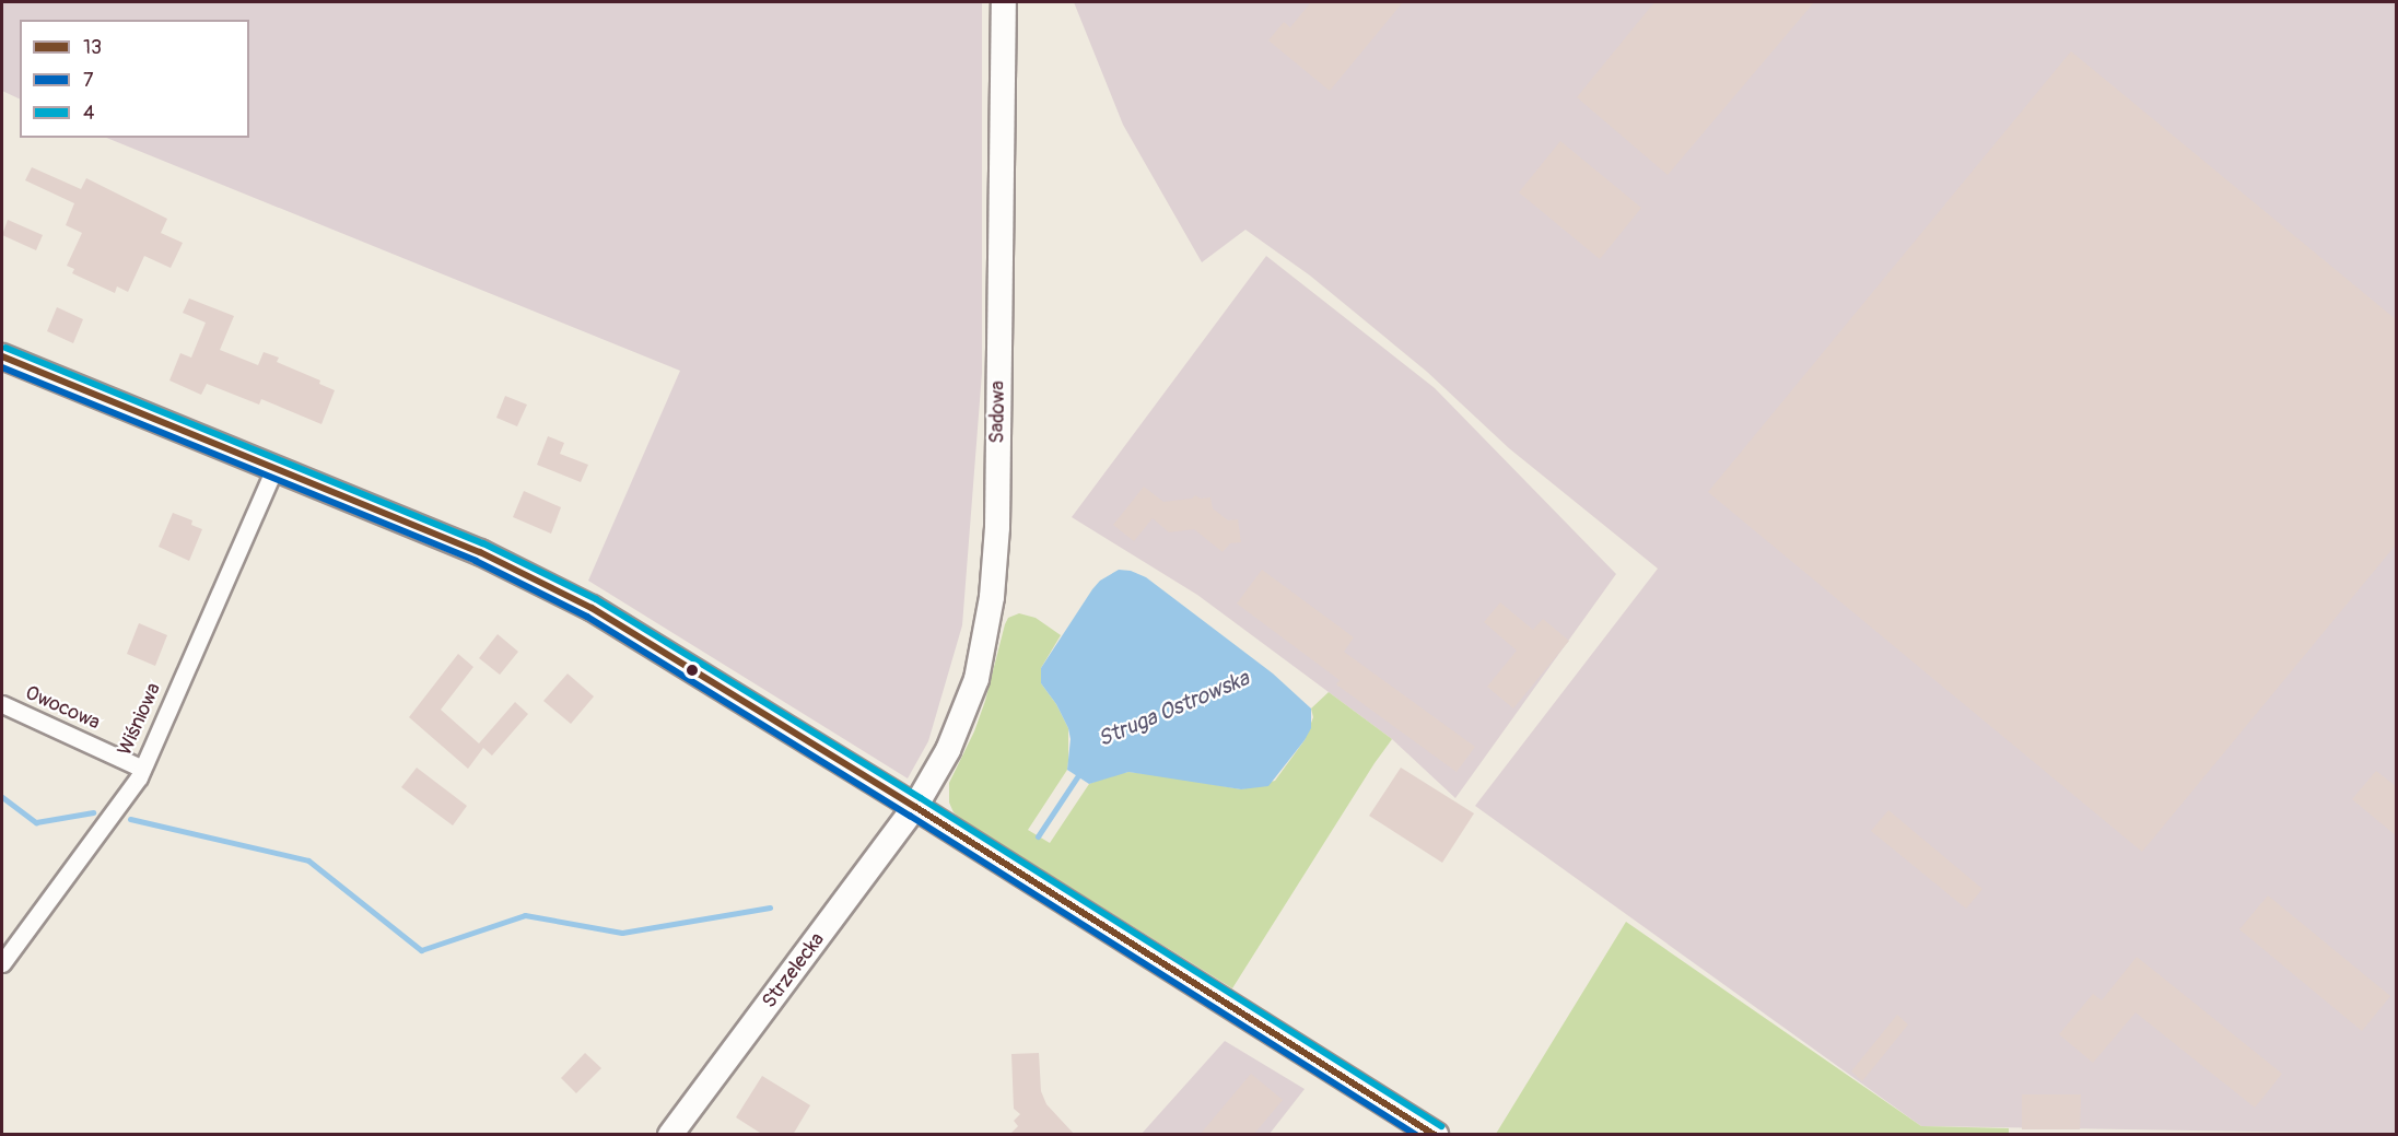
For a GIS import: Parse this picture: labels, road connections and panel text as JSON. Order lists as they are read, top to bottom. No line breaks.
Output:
{"streets":{"street":["Sadowa","Owocowa","Wiśniowa","Strzelecka"]},"crossings":[["Sadowa","Strzelecka"],["Owocowa","Wiśniowa"]],"water":["Struga Ostrowska"],"lines":["transit line 4","transit line 13","transit line 7"],"legend":["13","7","4"]}
